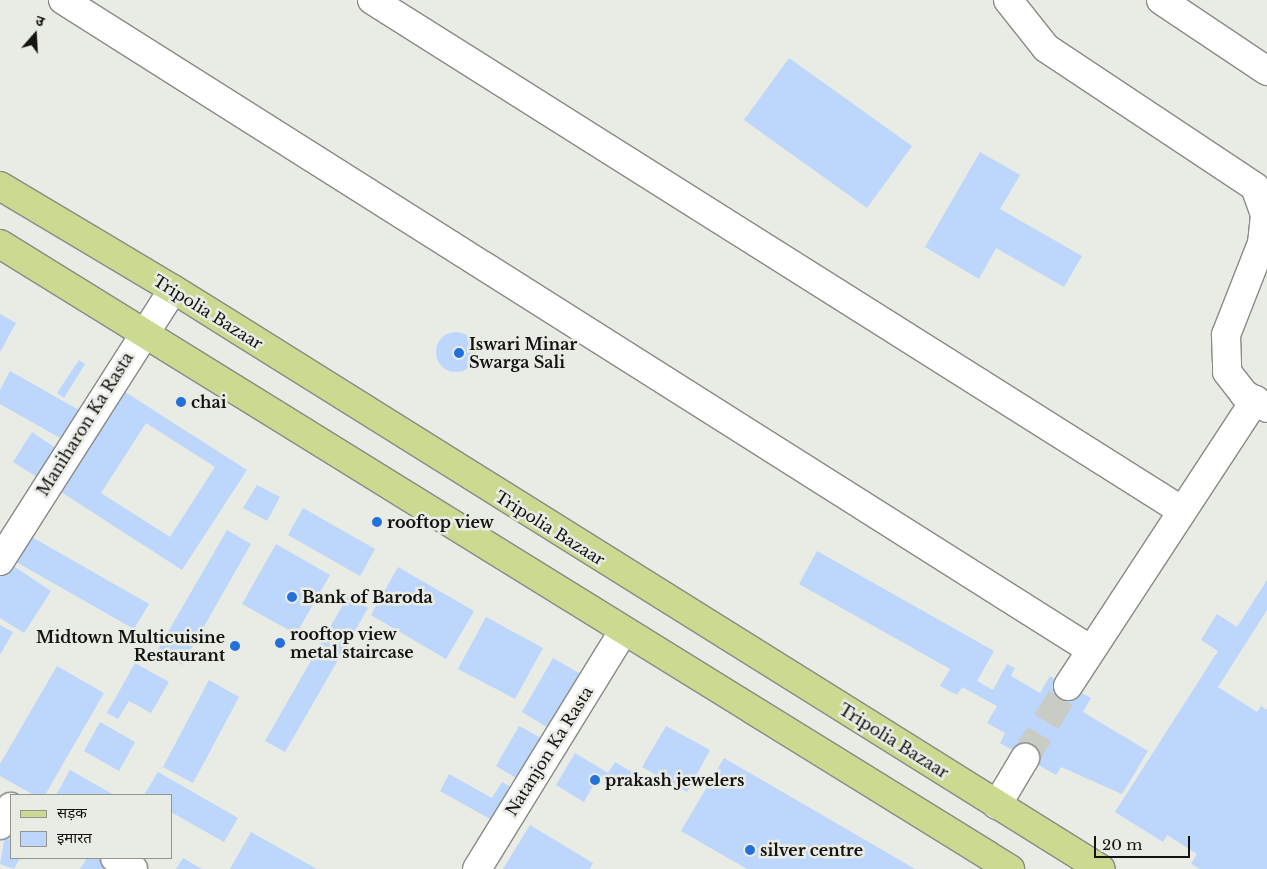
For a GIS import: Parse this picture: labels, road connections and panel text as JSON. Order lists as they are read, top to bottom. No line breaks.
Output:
{"streets":{"main road":["Tripolia Bazaar"],"street":["Maniharon Ka Rasta","Natanjon Ka Rasta"]},"crossings":[["Tripolia Bazaar","Maniharon Ka Rasta"]],"places":["Iswari Minar Swarga Sali","chai","rooftop view","Bank of Baroda","rooftop view metal staircase","Midtown Multicuisine Restaurant","prakash jewelers","silver centre"],"legend":["सड़क","इमारत"],"scale_bar":"20 m","north":"top"}
